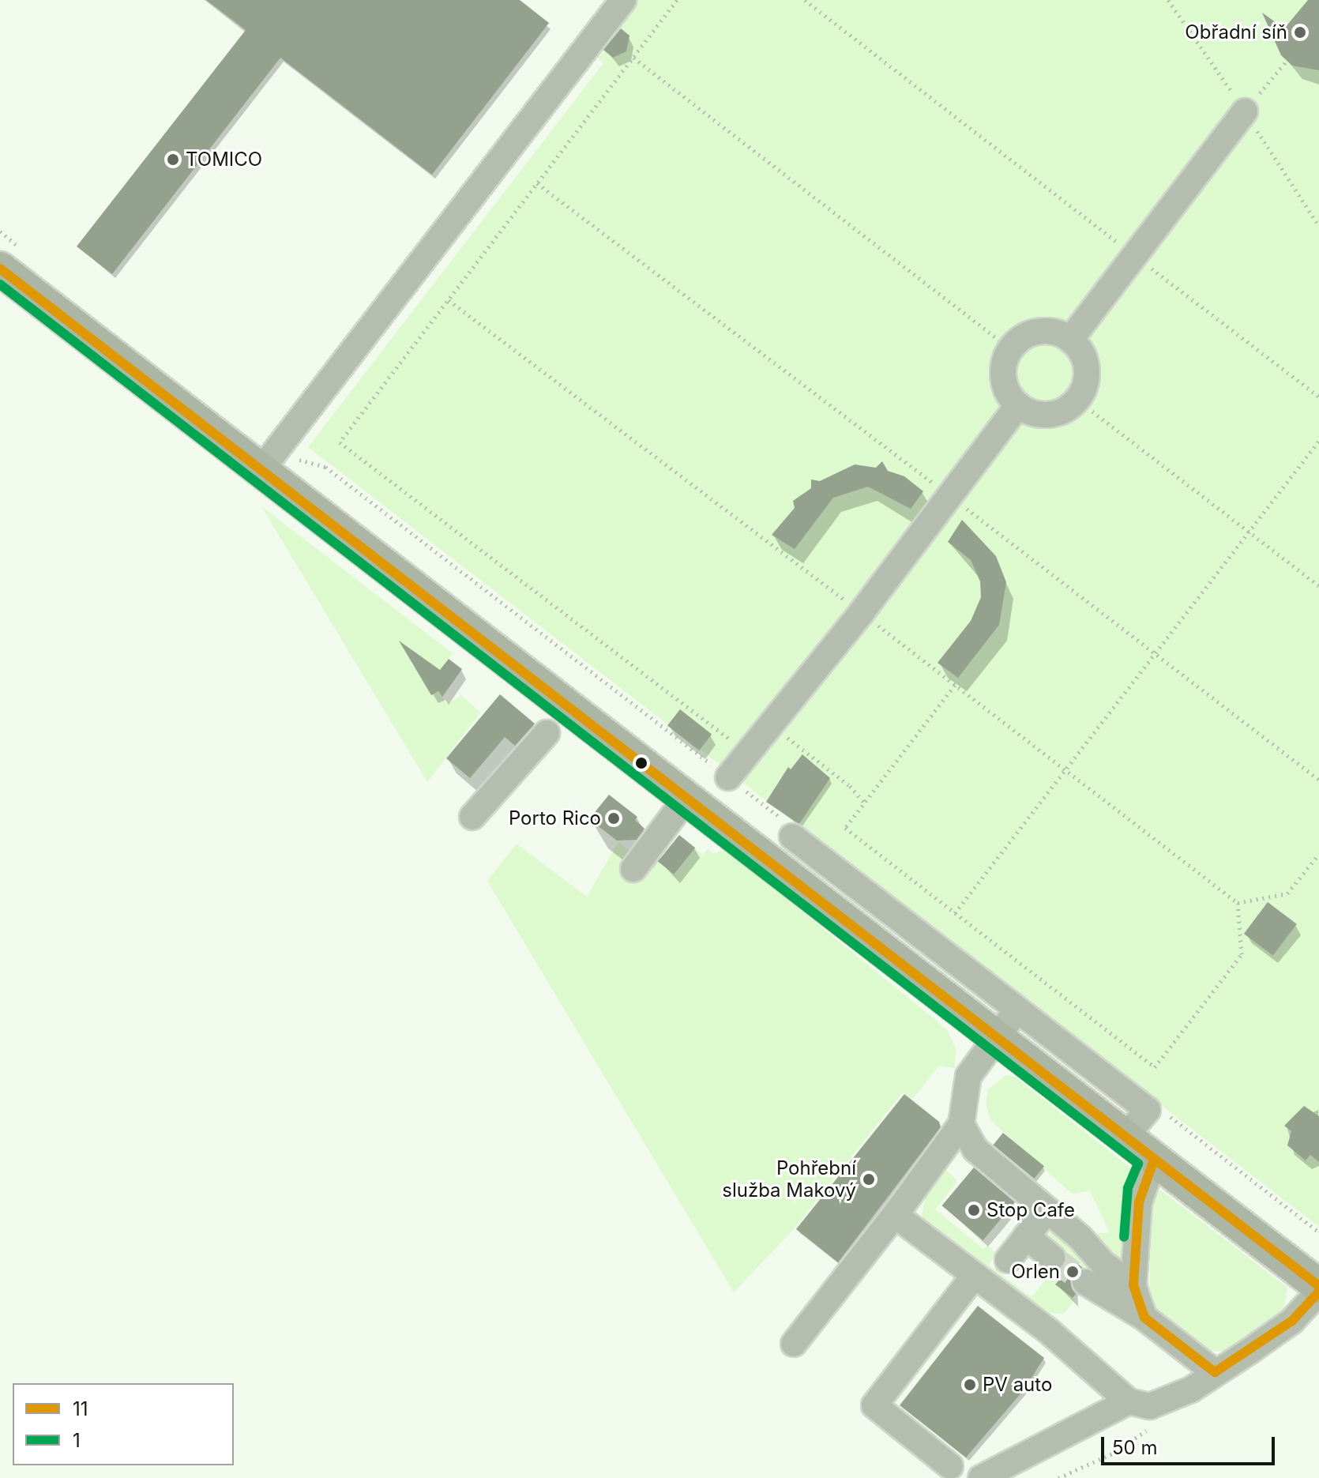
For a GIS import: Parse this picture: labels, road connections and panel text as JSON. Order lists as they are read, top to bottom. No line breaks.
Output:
{"places":["Obřadní síň","TOMICO","Porto Rico","Pohřební služba Makový","Stop Cafe","Orlen","PV auto"],"lines":["transit line 11","transit line 1"],"legend":["11","1"],"scale_bar":"50 m"}
